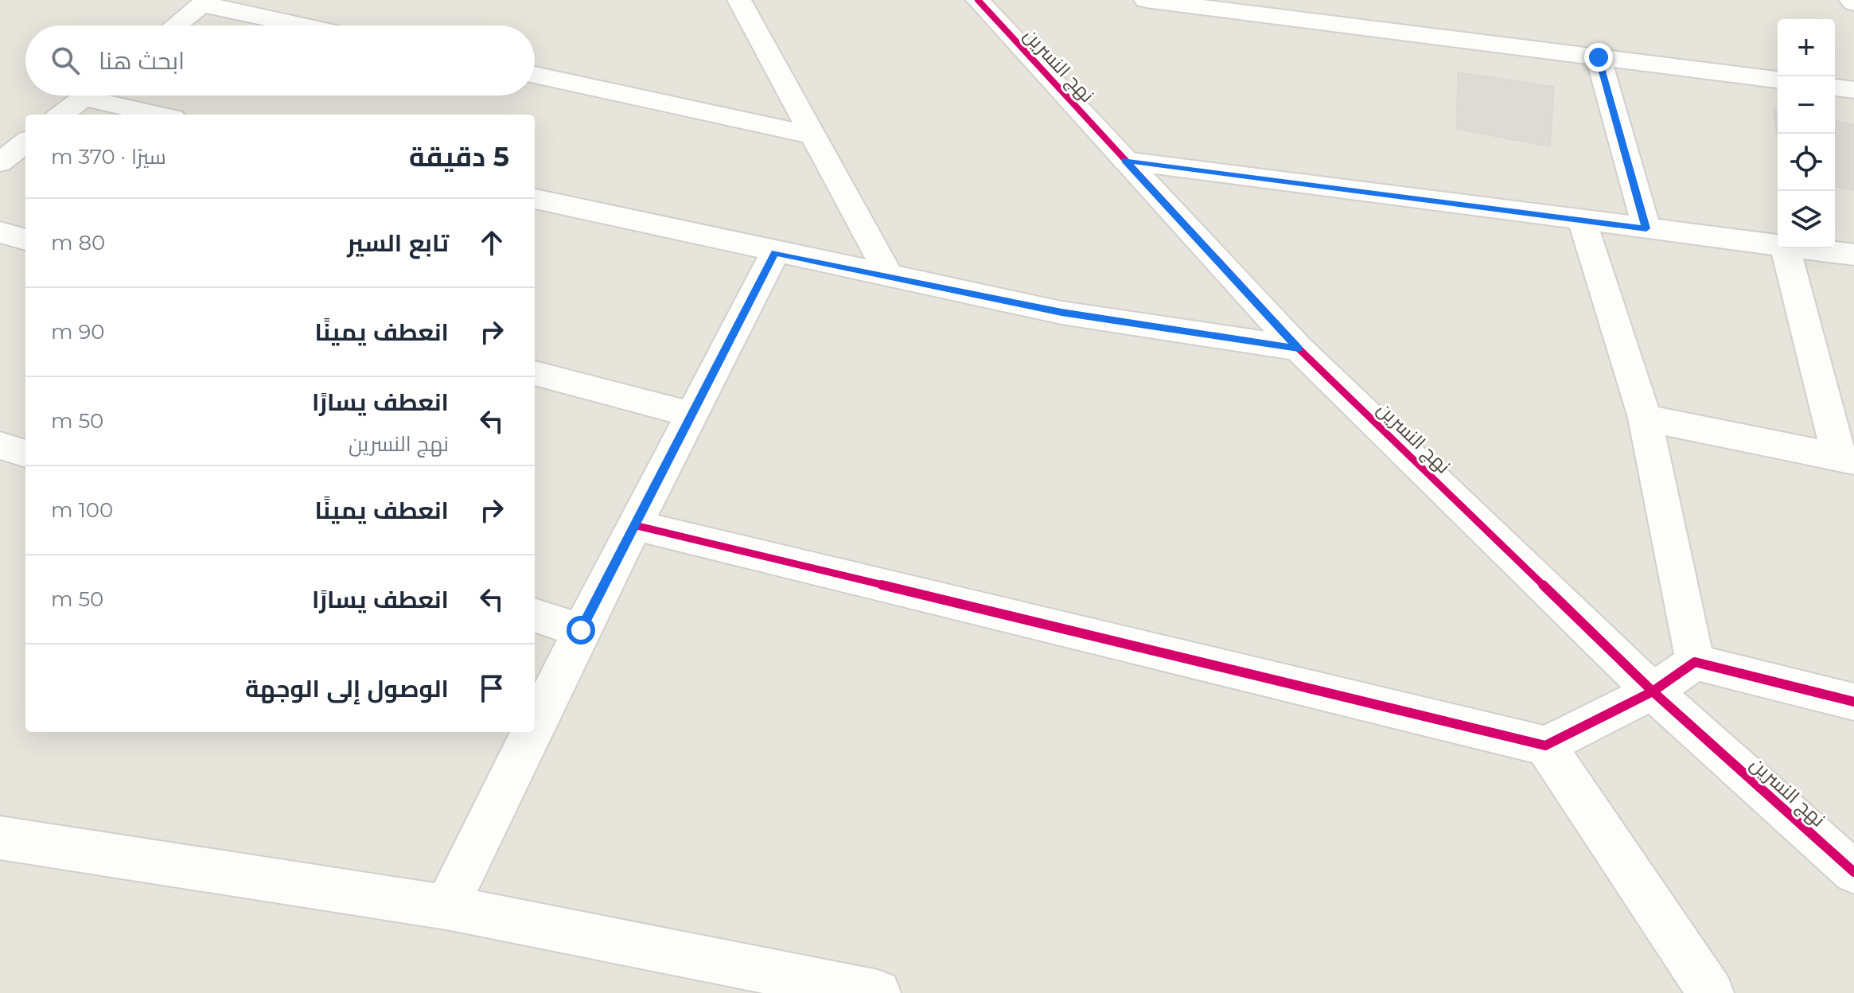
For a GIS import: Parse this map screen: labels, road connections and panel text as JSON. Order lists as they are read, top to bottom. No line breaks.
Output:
{"streets":{"street":["نهج النسرين"]},"page":{"map_buttons":["+","−"],"search":"ابحث هنا","heading":["5 دقيقة","سيرًا · 370 m"],"list":[["تابع السير","80 m"],["انعطف يمينًا","90 m"],["انعطف يسارًا","نهج النسرين","50 m"],["انعطف يمينًا","100 m"],["انعطف يسارًا","50 m"],"الوصول إلى الوجهة"]}}
